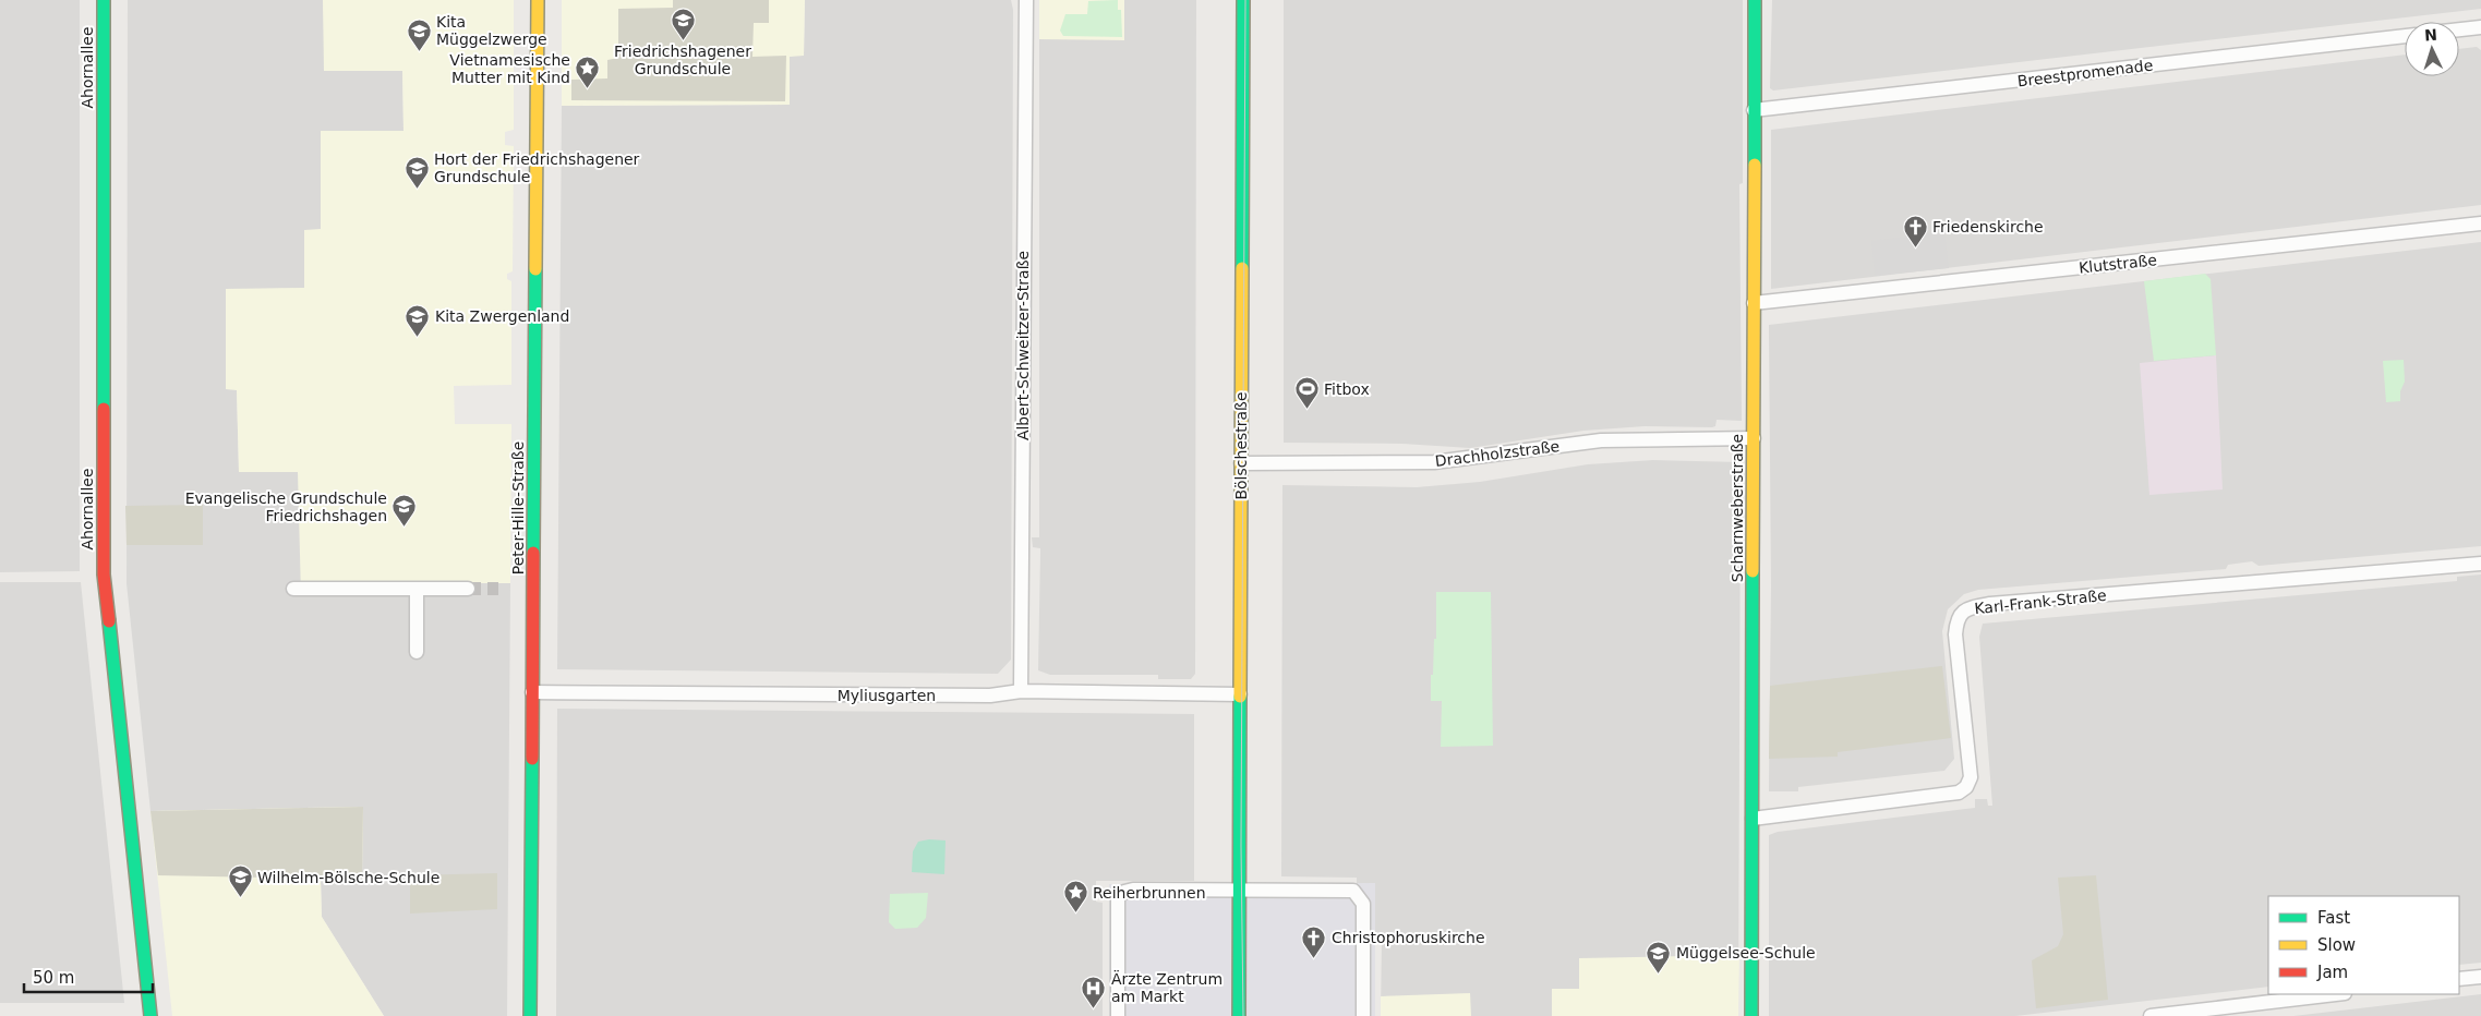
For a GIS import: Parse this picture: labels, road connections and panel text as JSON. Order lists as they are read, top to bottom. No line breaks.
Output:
{"streets":{"street":["Ahornallee","Breestpromenade","Klutstraße","Albert-Schweitzer-Straße","Bölschestraße","Drachholzstraße","Peter-Hille-Straße","Scharnweberstraße","Karl-Frank-Straße","Myliusgarten"]},"crossings":[["Breestpromenade","Scharnweberstraße"],["Klutstraße","Scharnweberstraße"],["Albert-Schweitzer-Straße","Myliusgarten"],["Bölschestraße","Drachholzstraße"],["Bölschestraße","Myliusgarten"],["Drachholzstraße","Scharnweberstraße"],["Peter-Hille-Straße","Myliusgarten"],["Scharnweberstraße","Karl-Frank-Straße"]],"places":{"school or university":["Friedrichshagener Grundschule","Kita Müggelzwerge","Hort der Friedrichshagener Grundschule","Kita Zwergenland","Evangelische Grundschule Friedrichshagen","Wilhelm-Bölsche-Schule","Müggelsee-Schule"],"place":["Vietnamesische Mutter mit Kind","Reiherbrunnen"],"church":["Friedenskirche","Christophoruskirche"],"sports":["Fitbox"],"hospital":["Ärzte Zentrum am Markt"]},"legend":["Fast","Slow","Jam"],"scale_bar":"50 m","north":"top"}
